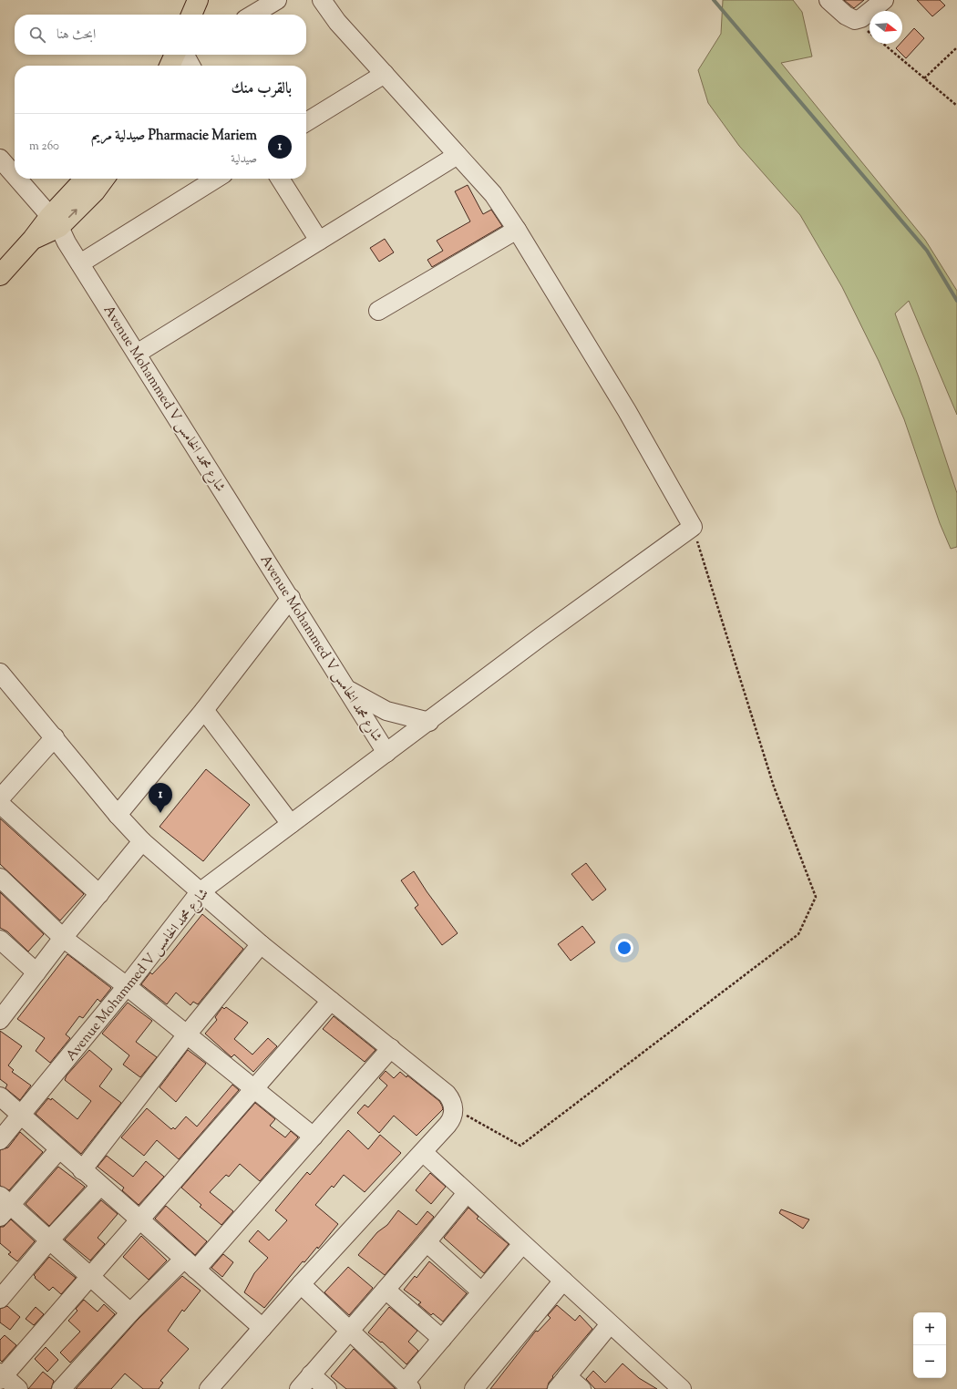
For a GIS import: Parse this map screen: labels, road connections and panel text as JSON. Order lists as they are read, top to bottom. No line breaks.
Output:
{"streets":{"street":["Avenue Mohammed V شارع محمد الخامس"]},"north":"right","page":{"search":"ابحث هنا","heading":"بالقرب منك","list":[{"mark":"1","name":"Pharmacie Mariem صيدلية مريم","note":"صيدلية","value":"260 m"}],"pins":"1","map_buttons":["+","−"]}}
